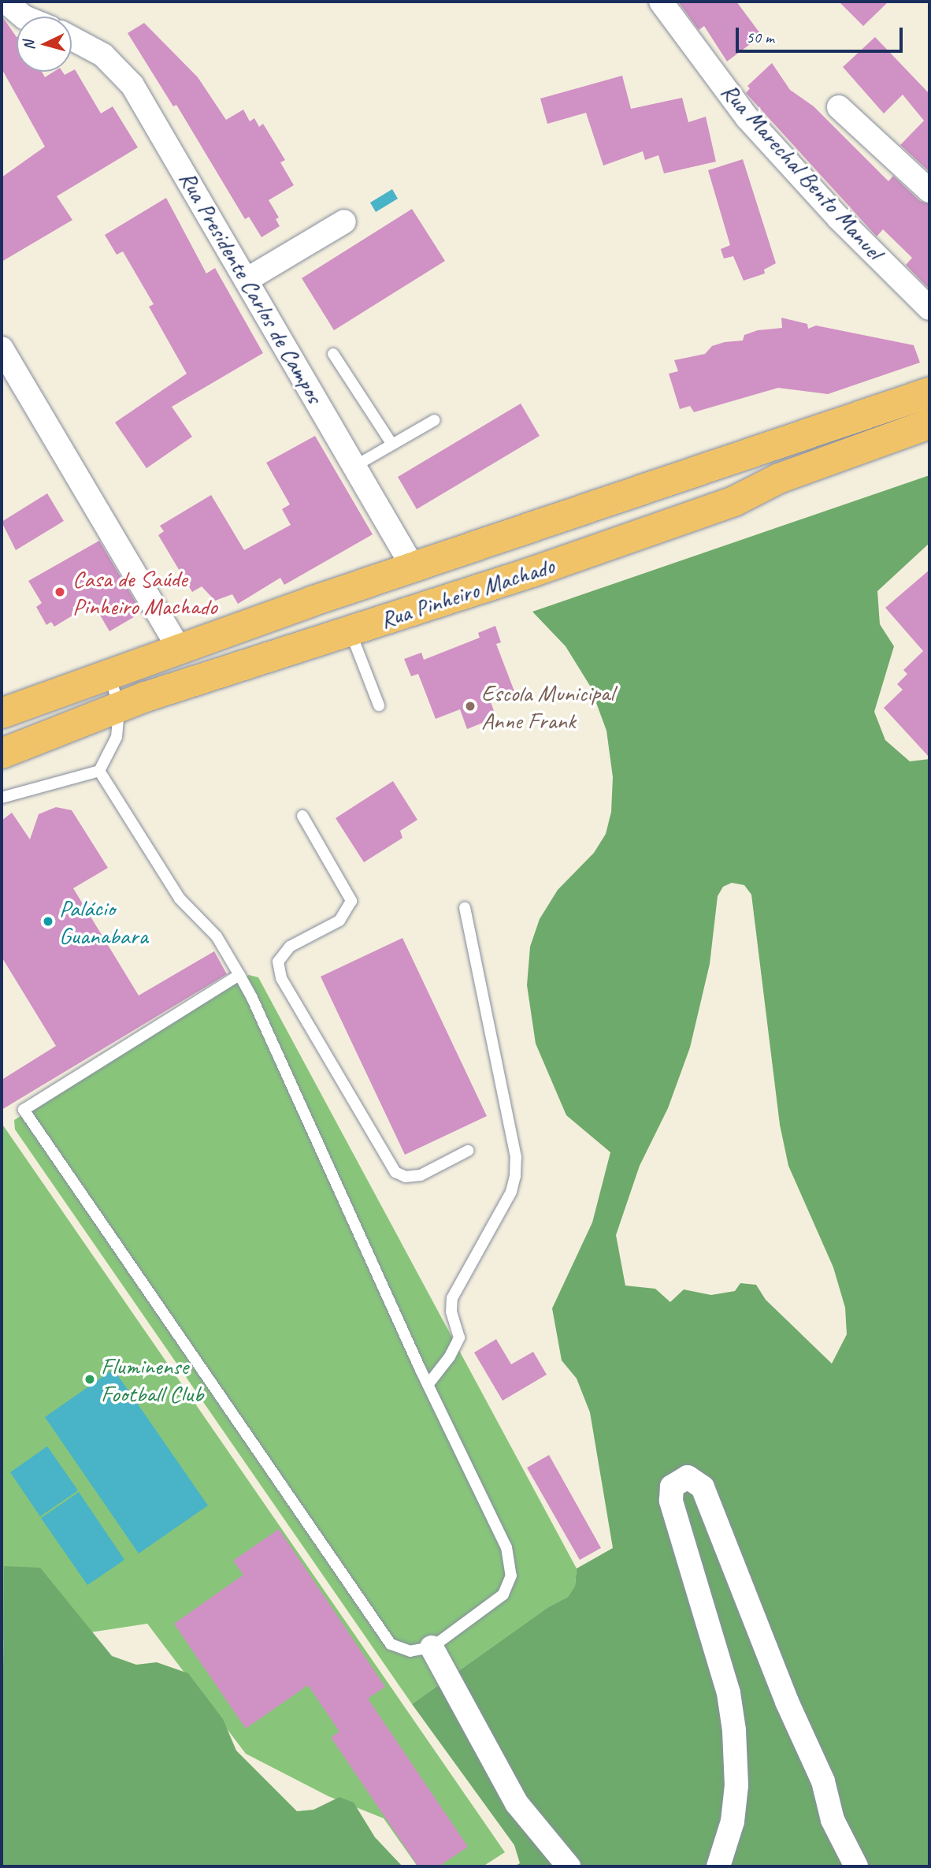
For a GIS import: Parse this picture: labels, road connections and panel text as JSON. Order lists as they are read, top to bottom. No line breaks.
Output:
{"streets":{"main road":["Rua Pinheiro Machado"],"street":["Rua Marechal Bento Manuel","Rua Presidente Carlos de Campos"]},"crossings":[["Rua Presidente Carlos de Campos","Rua Pinheiro Machado"]],"places":["Casa de Saúde Pinheiro Machado","Escola Municipal Anne Frank","Palácio Guanabara","Fluminense Football Club"],"scale_bar":"50 m","north":"left"}
